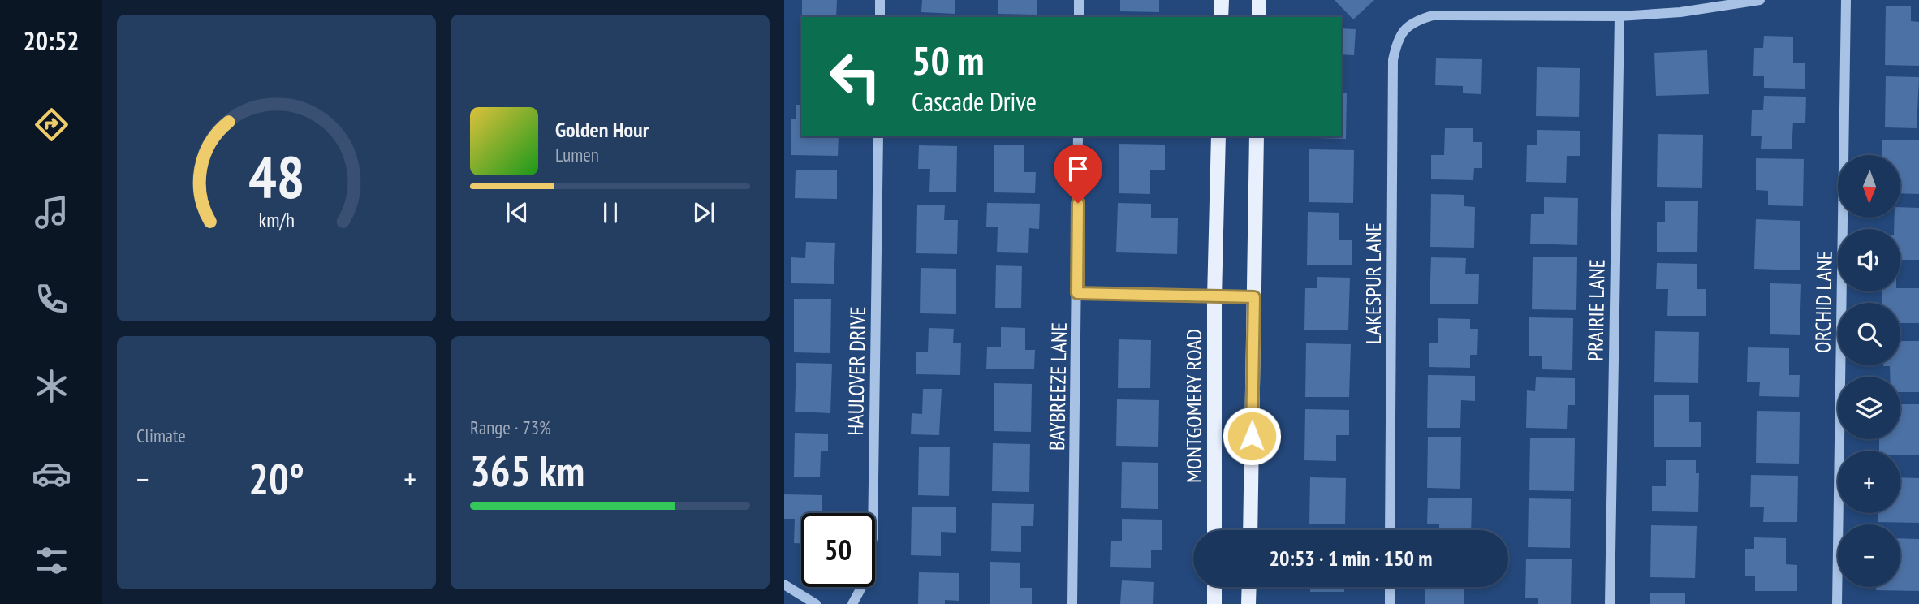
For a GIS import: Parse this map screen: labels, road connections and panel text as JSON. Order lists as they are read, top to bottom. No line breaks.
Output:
{"streets":{"main road":["MONTGOMERY ROAD"],"street":["LAKESPUR LANE","ORCHID LANE","PRAIRIE LANE","HAULOVER DRIVE","BAYBREEZE LANE"]},"crossings":[["LAKESPUR LANE","PRAIRIE LANE"]],"north":"bottom","page":{"tabs":"20:52","turn":["50 m","Cascade Drive"],"song":["Golden Hour","Lumen"],"map_buttons":["+","−"],"tile":["Climate",["Range · 73%","365 km"]],"heat":["−","20°","+"],"limit":"50","trip":"20:53 · 1 min · 150 m","gauge":["48","km/h"]}}
